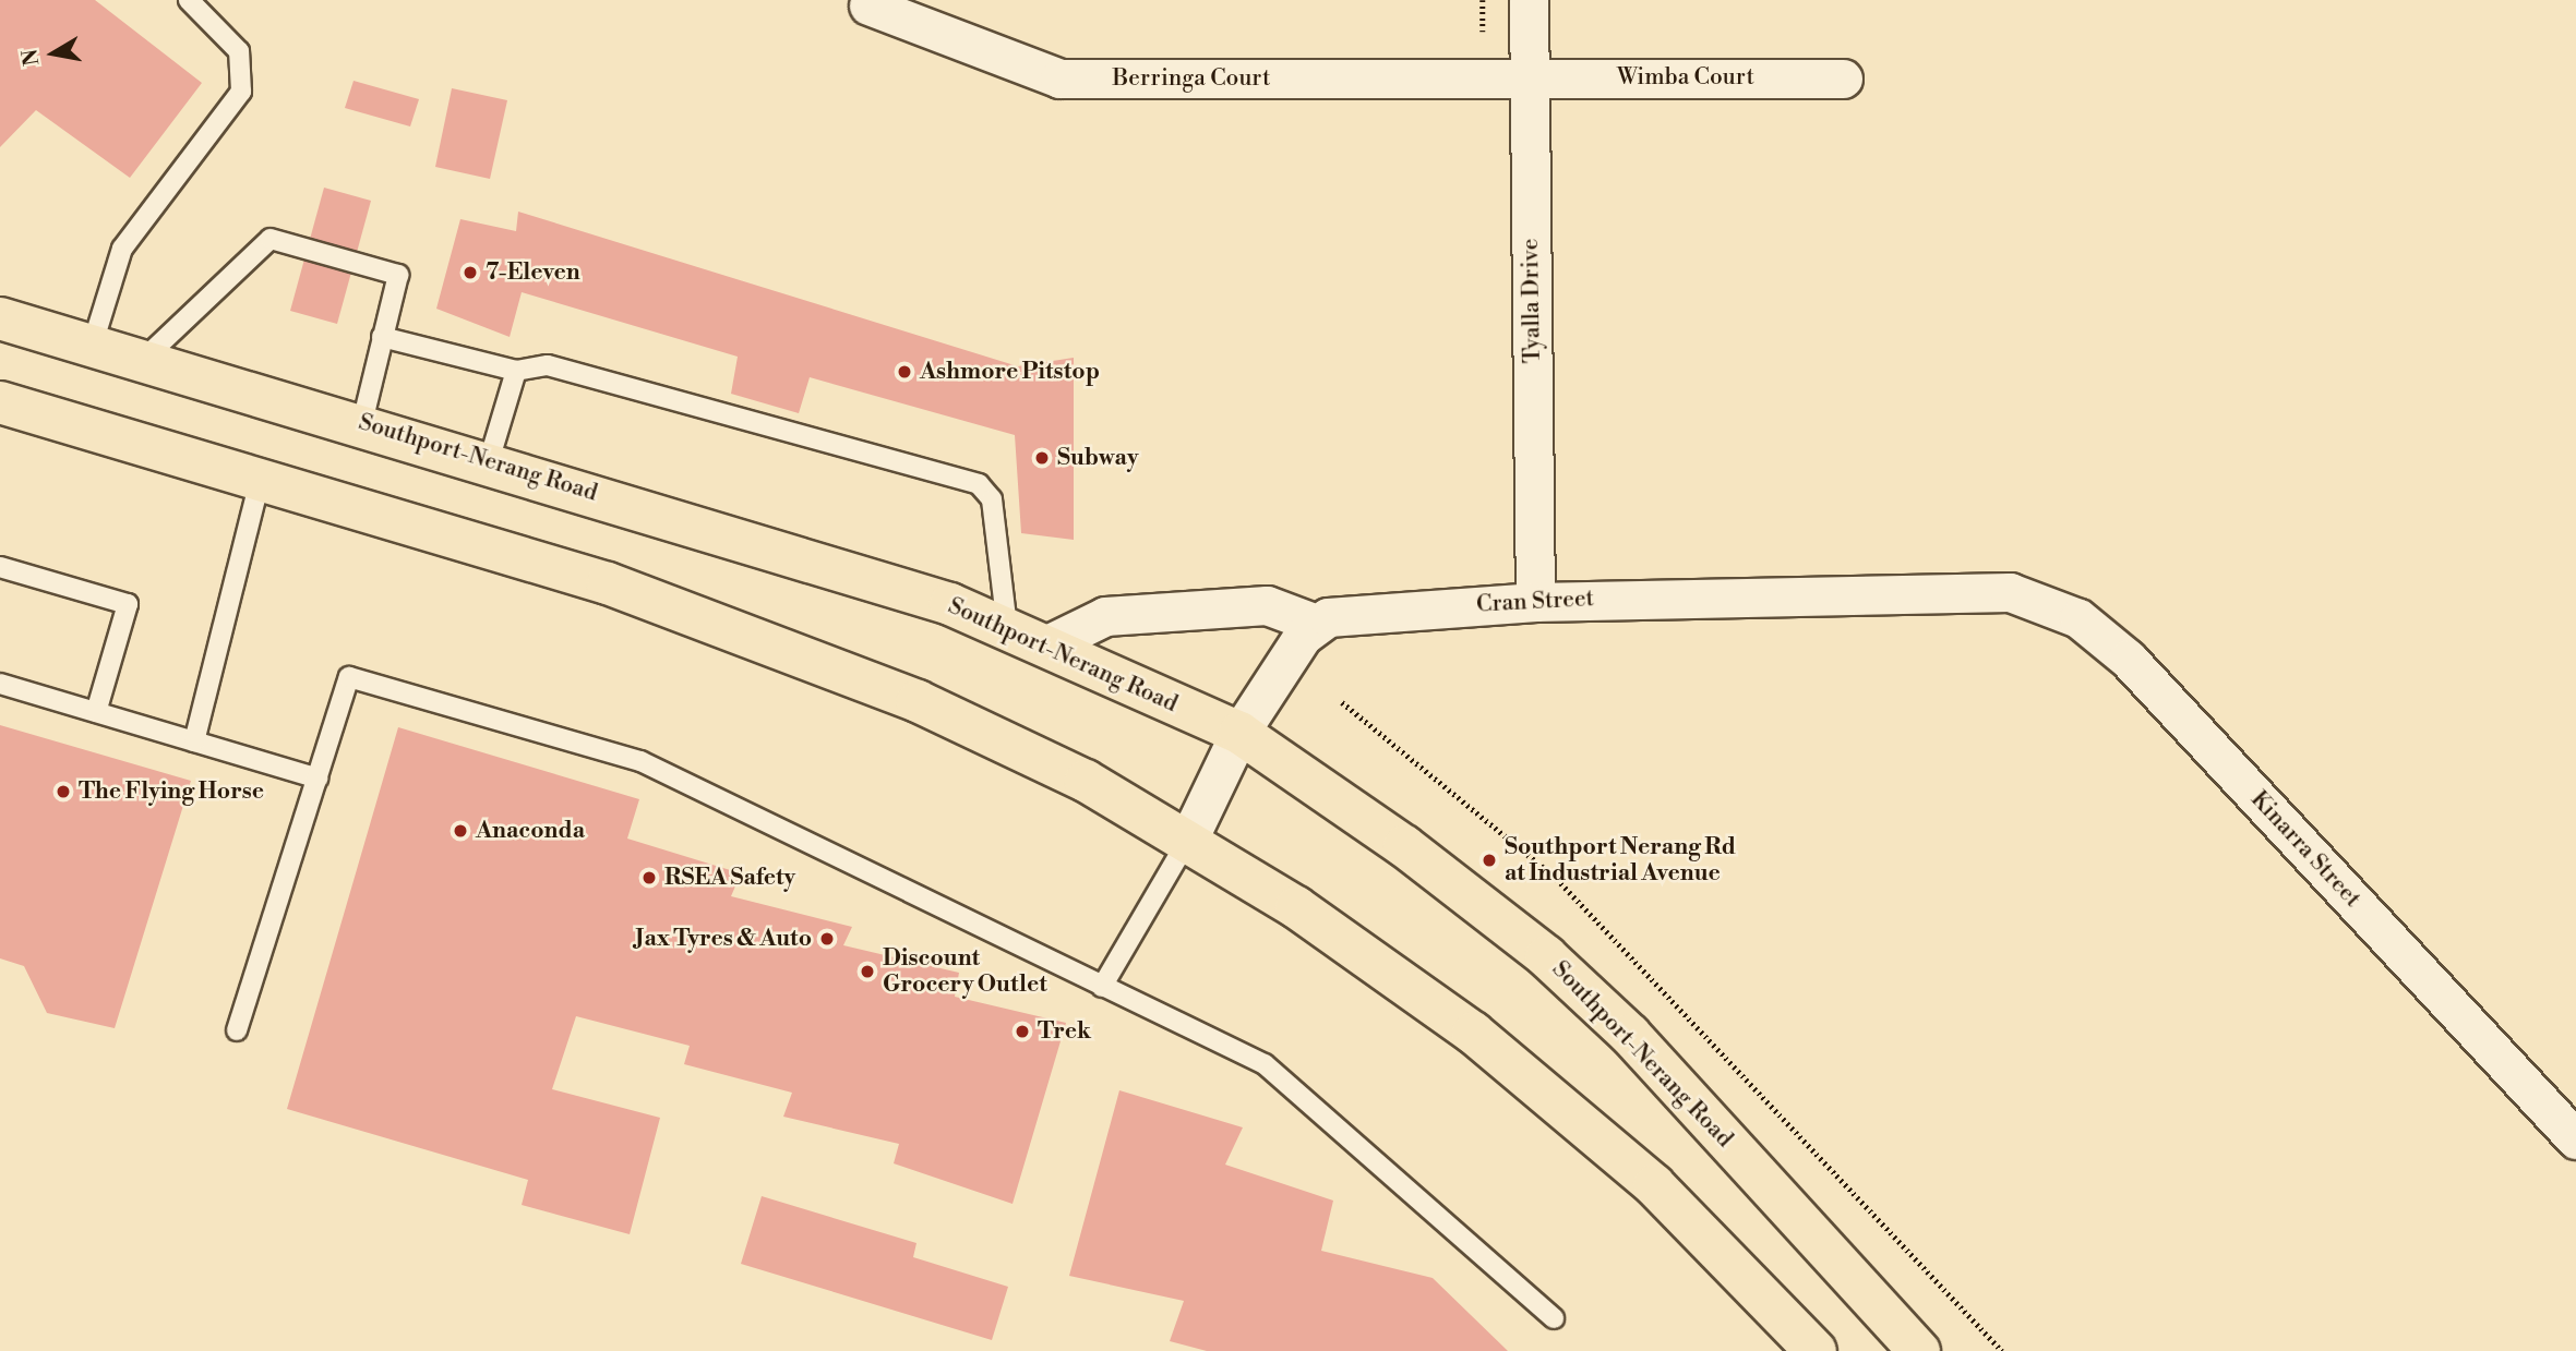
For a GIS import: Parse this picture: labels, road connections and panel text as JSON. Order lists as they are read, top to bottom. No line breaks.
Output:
{"streets":{"main road":["Southport-Nerang Road"],"street":["Wimba Court","Berringa Court","Tyalla Drive","Cran Street","Kinarra Street"]},"crossings":[["Wimba Court","Berringa Court"],["Wimba Court","Tyalla Drive"],["Berringa Court","Tyalla Drive"],["Tyalla Drive","Cran Street"],["Cran Street","Kinarra Street"]],"places":["7-Eleven","Ashmore Pitstop","Subway","The Flying Horse","Anaconda","Southport Nerang Rd at Industrial Avenue","RSEA Safety","Jax Tyres & Auto","Discount Grocery Outlet","Trek"],"north":"left"}
